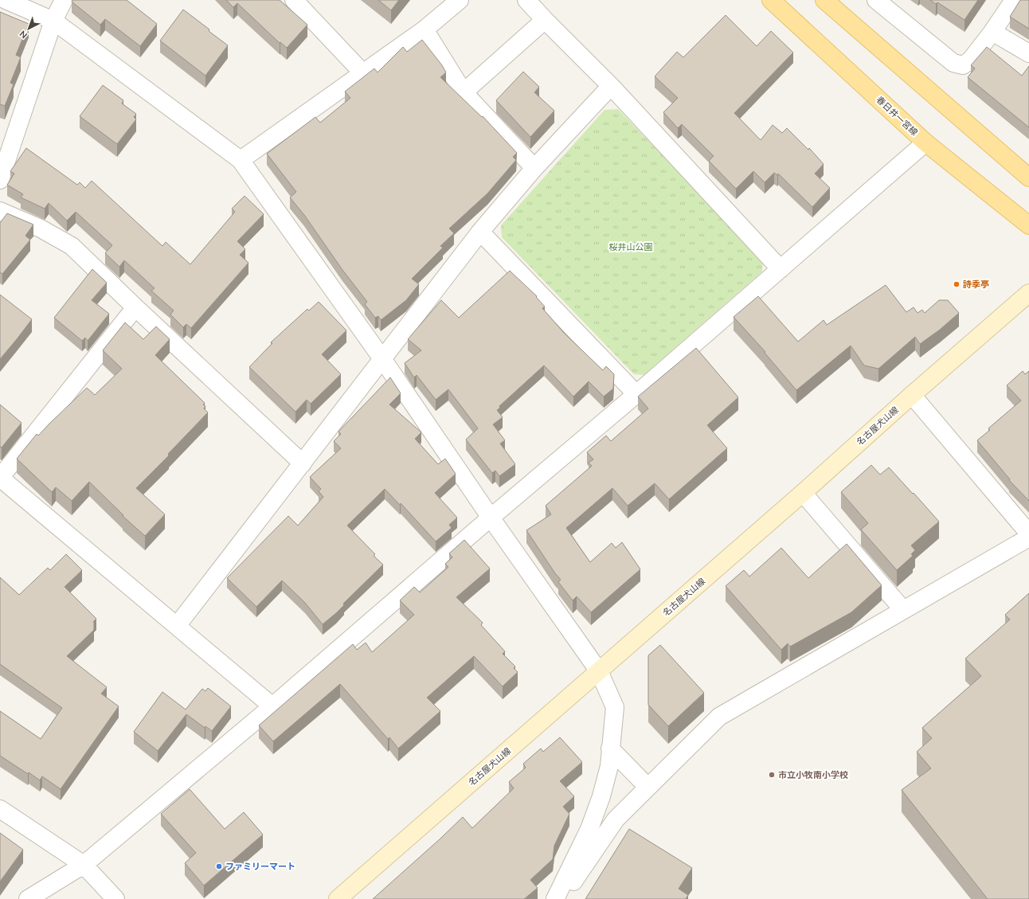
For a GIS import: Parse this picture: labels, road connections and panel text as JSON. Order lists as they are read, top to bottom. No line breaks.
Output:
{"streets":{"main road":["春日井一宮線","名古屋犬山線"]},"parks":["桜井山公園"],"places":["詩季亭","市立小牧南小学校","ファミリーマート"],"north":"bottom left"}
